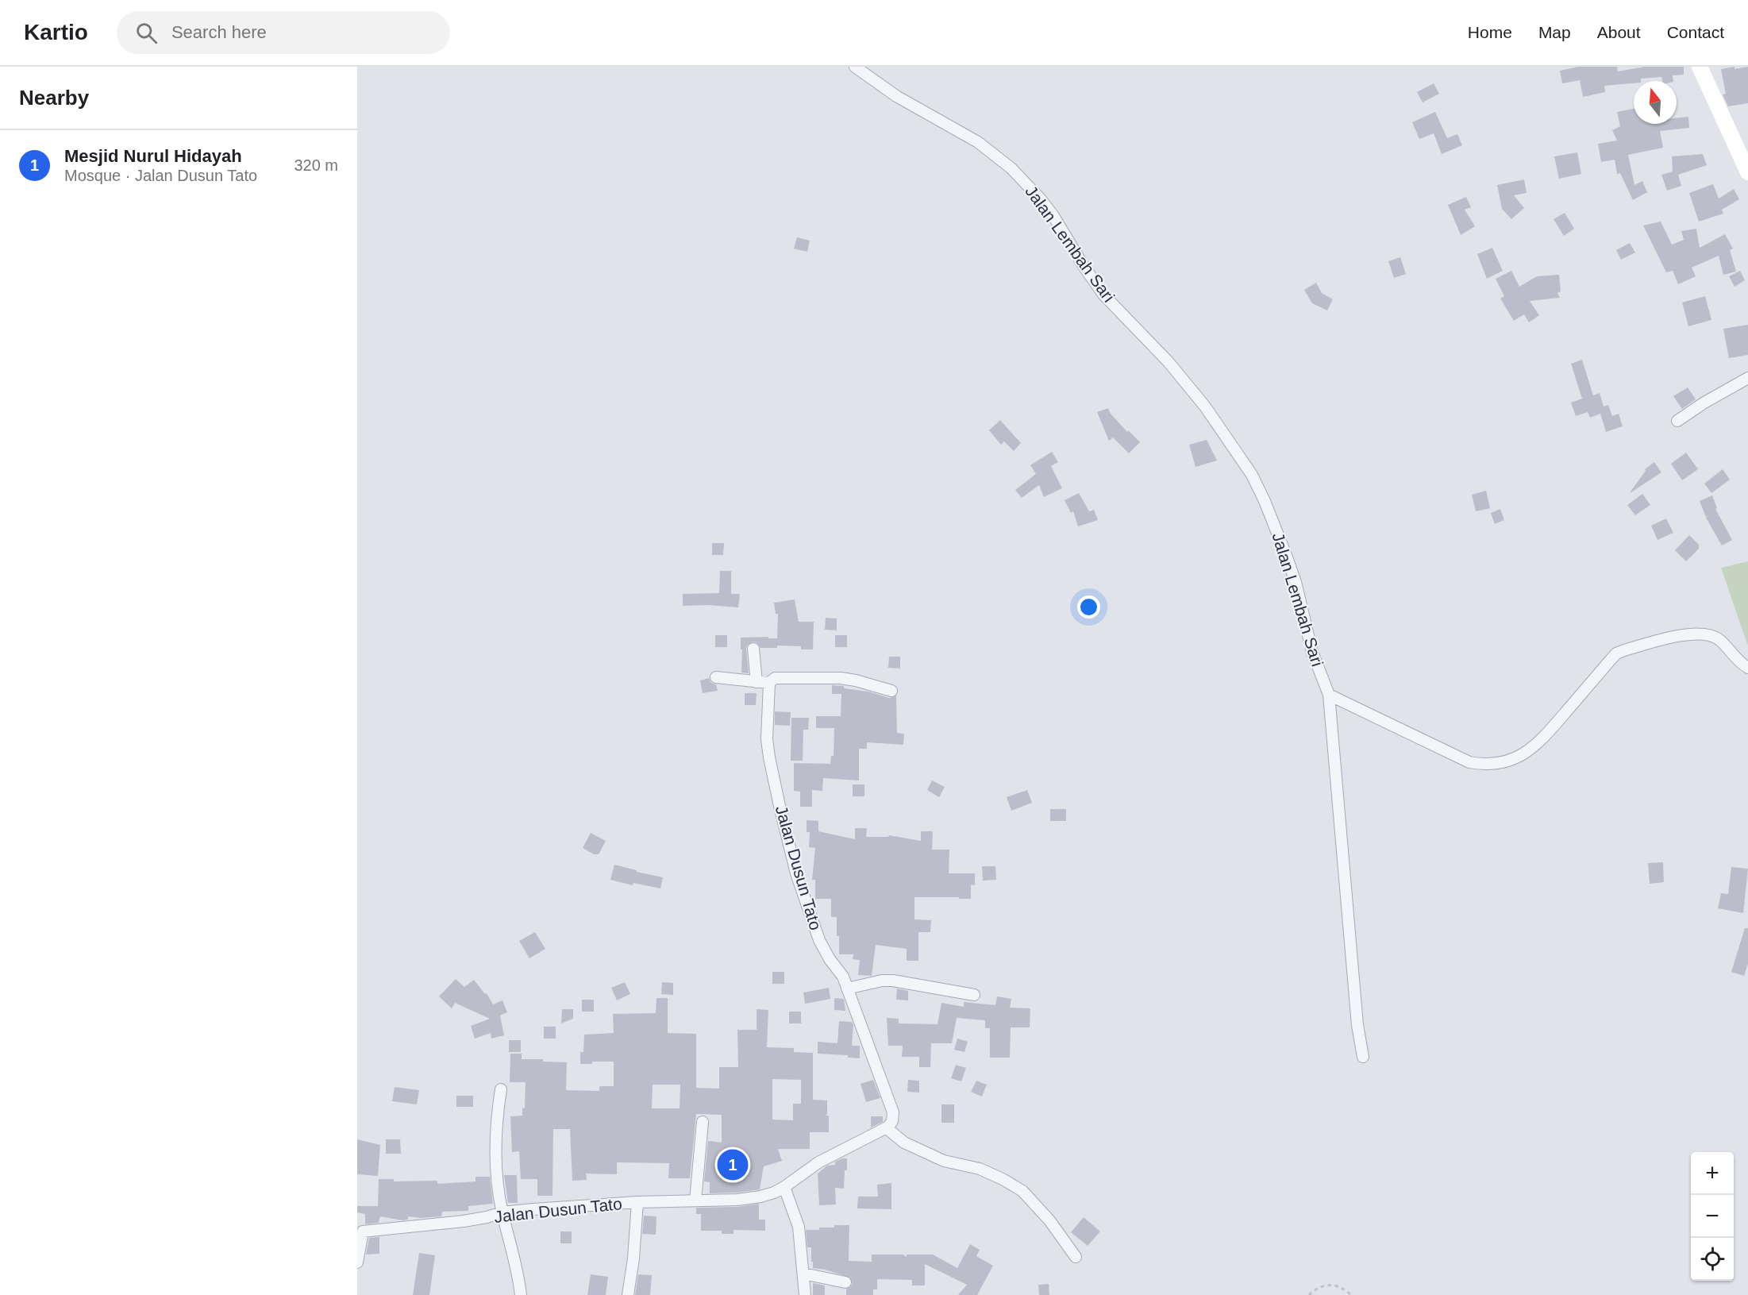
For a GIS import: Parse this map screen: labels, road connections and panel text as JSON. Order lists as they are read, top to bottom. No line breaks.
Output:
{"streets":{"street":["Jalan Lembah Sari","Jalan Dusun Tato"]},"north":"top","page":{"header":"Kartio","search":"Search here","nav":["Home","Map","About","Contact"],"heading":"Nearby","list":[{"mark":"1","name":"Mesjid Nurul Hidayah","note":"Mosque · Jalan Dusun Tato","value":"320 m"}],"pins":"1","map_buttons":["+","−"]}}
